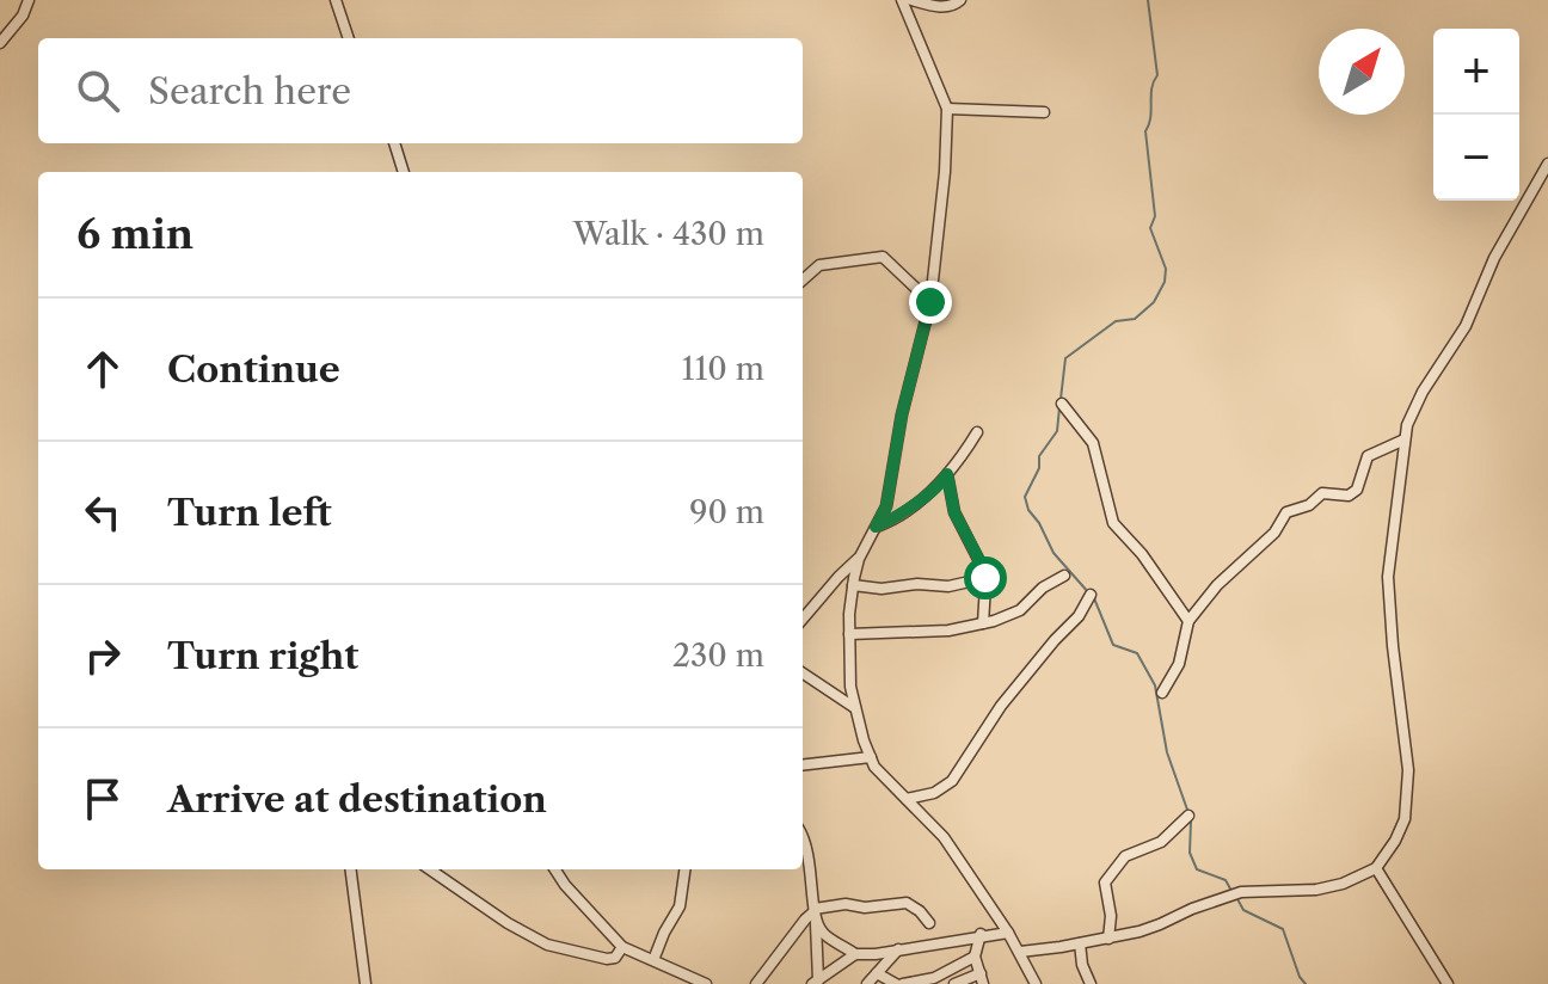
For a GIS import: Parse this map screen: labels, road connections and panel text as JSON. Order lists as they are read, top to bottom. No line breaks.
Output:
{"north":"top right","page":{"map_buttons":["+","−"],"search":"Search here","heading":["6 min","Walk · 430 m"],"list":[["Continue","110 m"],["Turn left","90 m"],["Turn right","230 m"],"Arrive at destination"]}}
